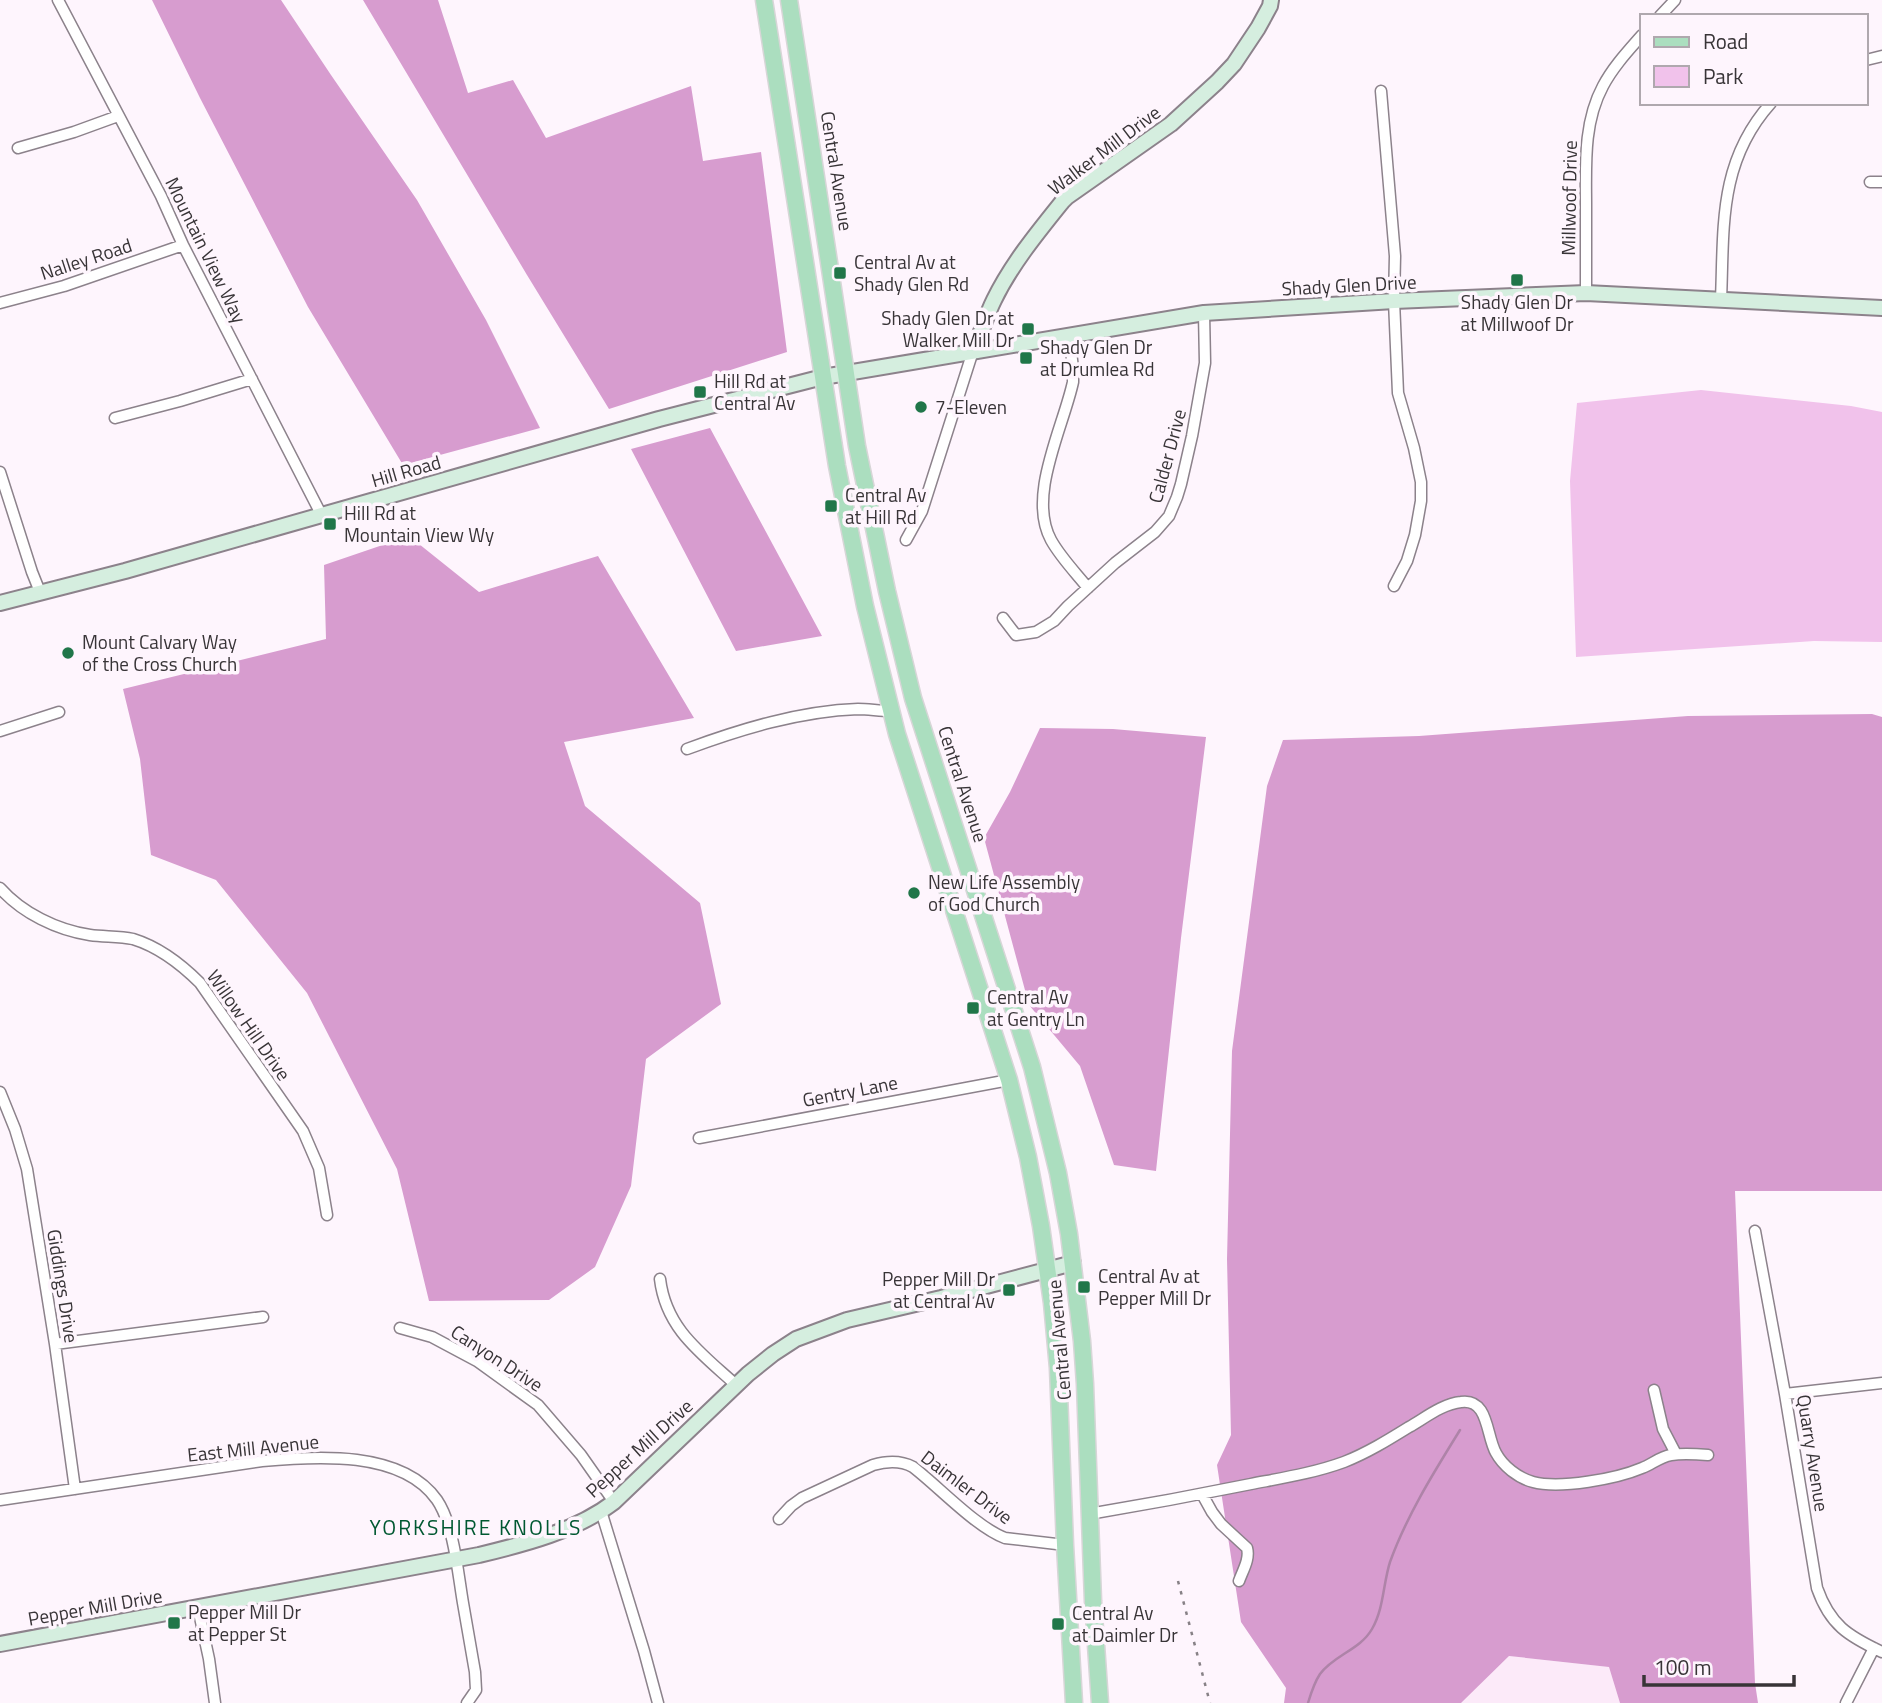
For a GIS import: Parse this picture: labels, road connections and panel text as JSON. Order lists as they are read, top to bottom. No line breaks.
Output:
{"streets":{"main road":["Central Avenue"],"street":["Walker Mill Drive","Millwoof Drive","Mountain View Way","Nalley Road","Shady Glen Drive","Calder Drive","Hill Road","Willow Hill Drive","Gentry Lane","Giddings Drive","Canyon Drive","East Mill Avenue","Pepper Mill Drive","Quarry Avenue","Daimler Drive"]},"crossings":[["Walker Mill Drive","Shady Glen Drive"],["Central Avenue","Shady Glen Drive"],["Central Avenue","Hill Road"],["Central Avenue","Gentry Lane"],["Central Avenue","Pepper Mill Drive"],["Central Avenue","Daimler Drive"],["Millwoof Drive","Shady Glen Drive"],["Mountain View Way","Nalley Road"],["Mountain View Way","Hill Road"],["Shady Glen Drive","Calder Drive"],["Shady Glen Drive","Hill Road"],["Giddings Drive","East Mill Avenue"],["Canyon Drive","Pepper Mill Drive"],["East Mill Avenue","Pepper Mill Drive"]],"districts":["YORKSHIRE KNOLLS"],"places":{"transit":["Central Av at Shady Glen Rd","Shady Glen Dr at Millwoof Dr","Shady Glen Dr at Walker Mill Dr","Shady Glen Dr at Drumlea Rd","Hill Rd at Central Av","Central Av at Hill Rd","Hill Rd at Mountain View Wy","Central Av at Gentry Ln","Central Av at Pepper Mill Dr","Pepper Mill Dr at Central Av","Pepper Mill Dr at Pepper St","Central Av at Daimler Dr"],"other":["7-Eleven","Mount Calvary Way of the Cross Church","New Life Assembly of God Church"]},"legend":["Road","Park"],"scale_bar":"100 m"}
